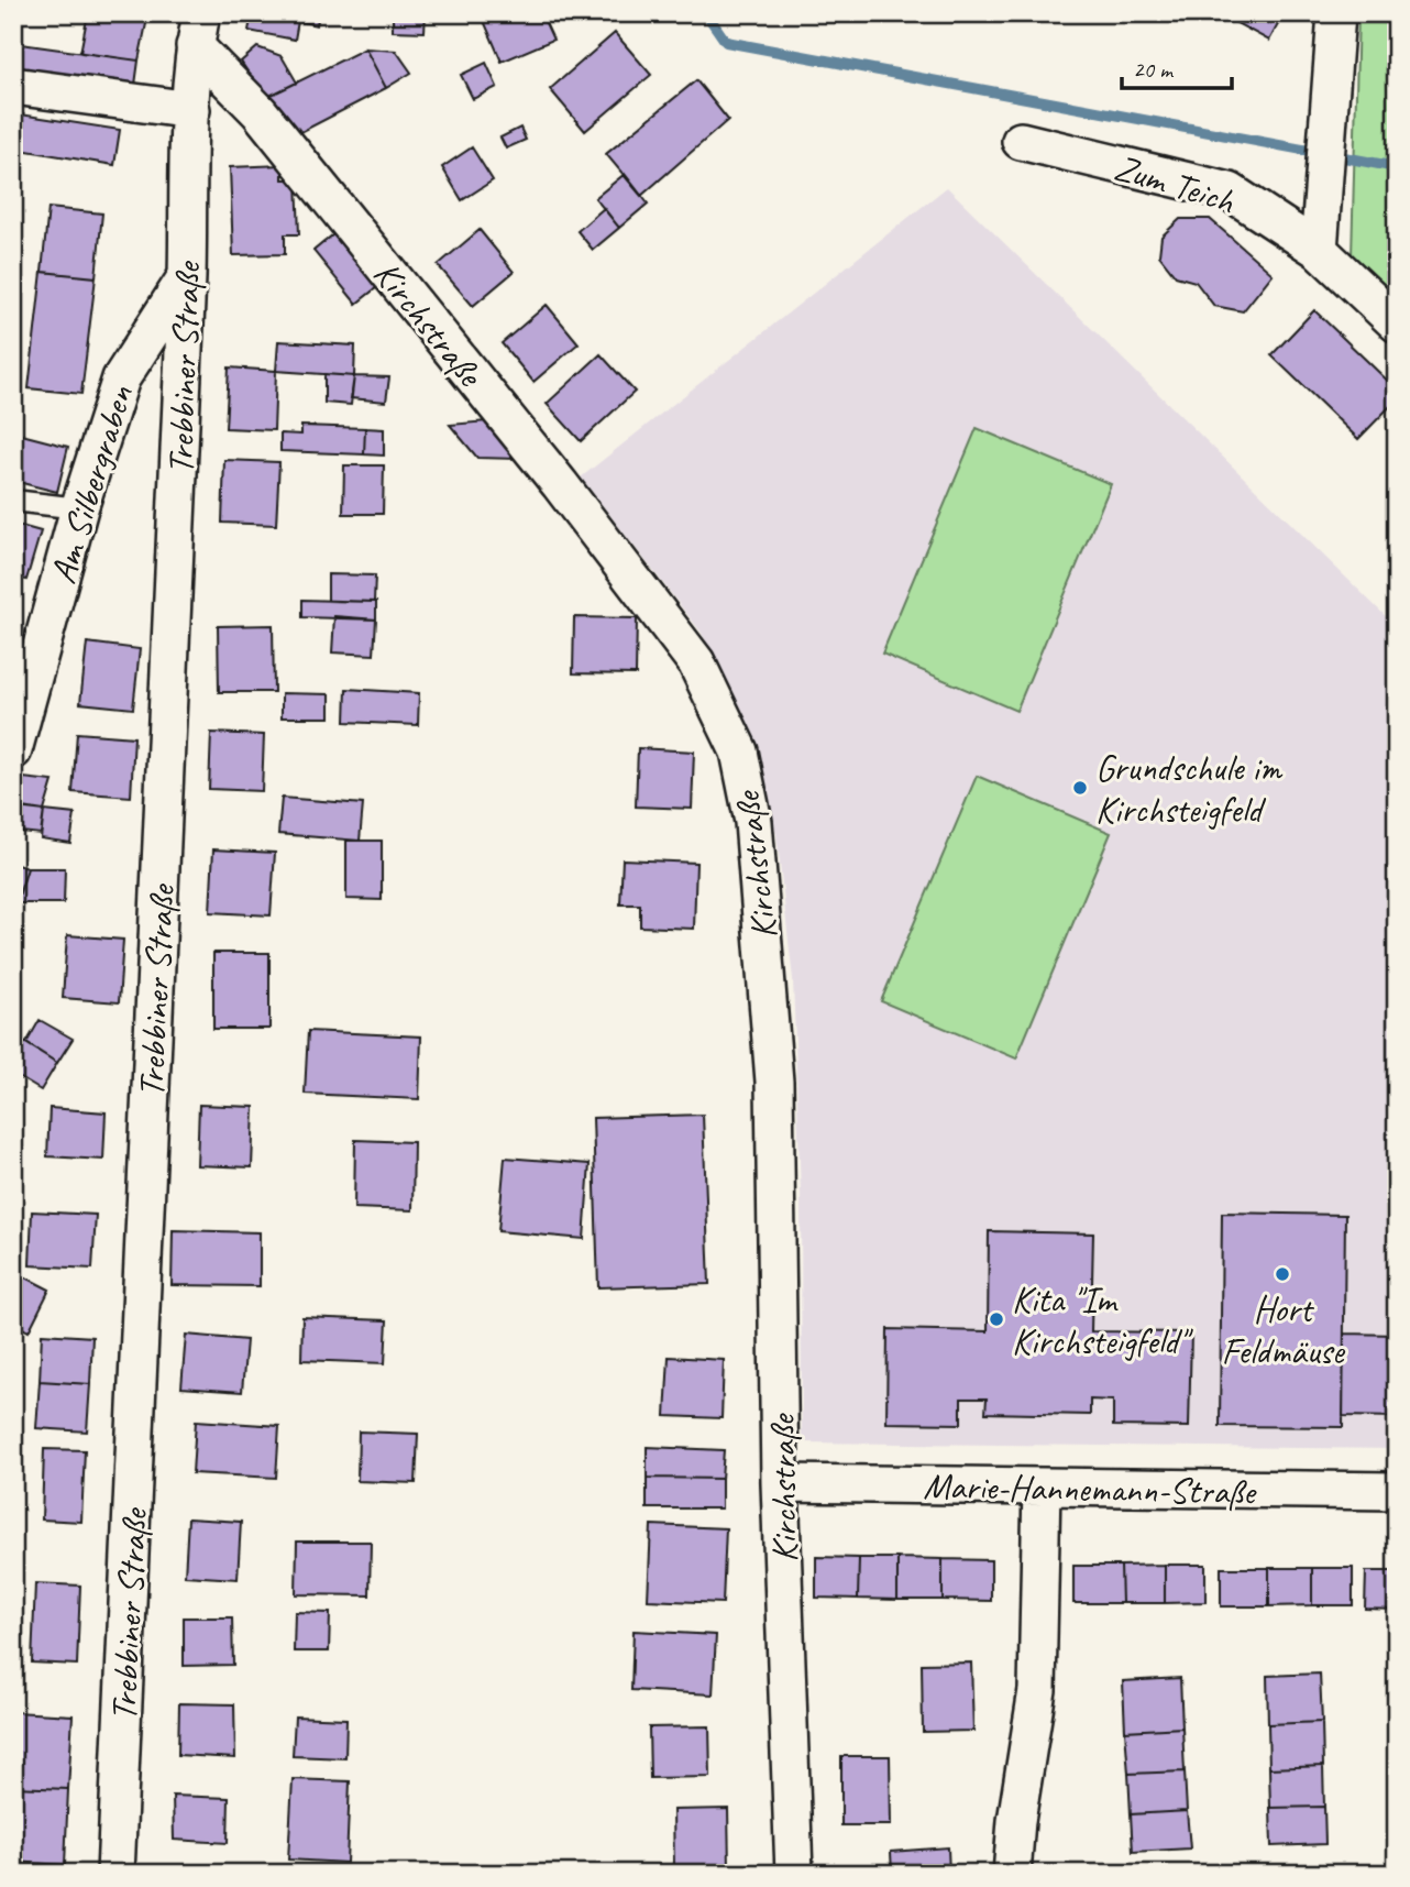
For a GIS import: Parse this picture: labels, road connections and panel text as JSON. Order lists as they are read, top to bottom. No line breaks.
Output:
{"streets":{"street":["Zum Teich","Kirchstraße","Trebbiner Straße","Am Silbergraben","Marie-Hannemann-Straße"]},"crossings":[["Kirchstraße","Trebbiner Straße"],["Kirchstraße","Marie-Hannemann-Straße"],["Trebbiner Straße","Am Silbergraben"]],"places":["Grundschule im Kirchsteigfeld","Hort Feldmäuse","Kita \"Im Kirchsteigfeld\""],"scale_bar":"20 m"}
